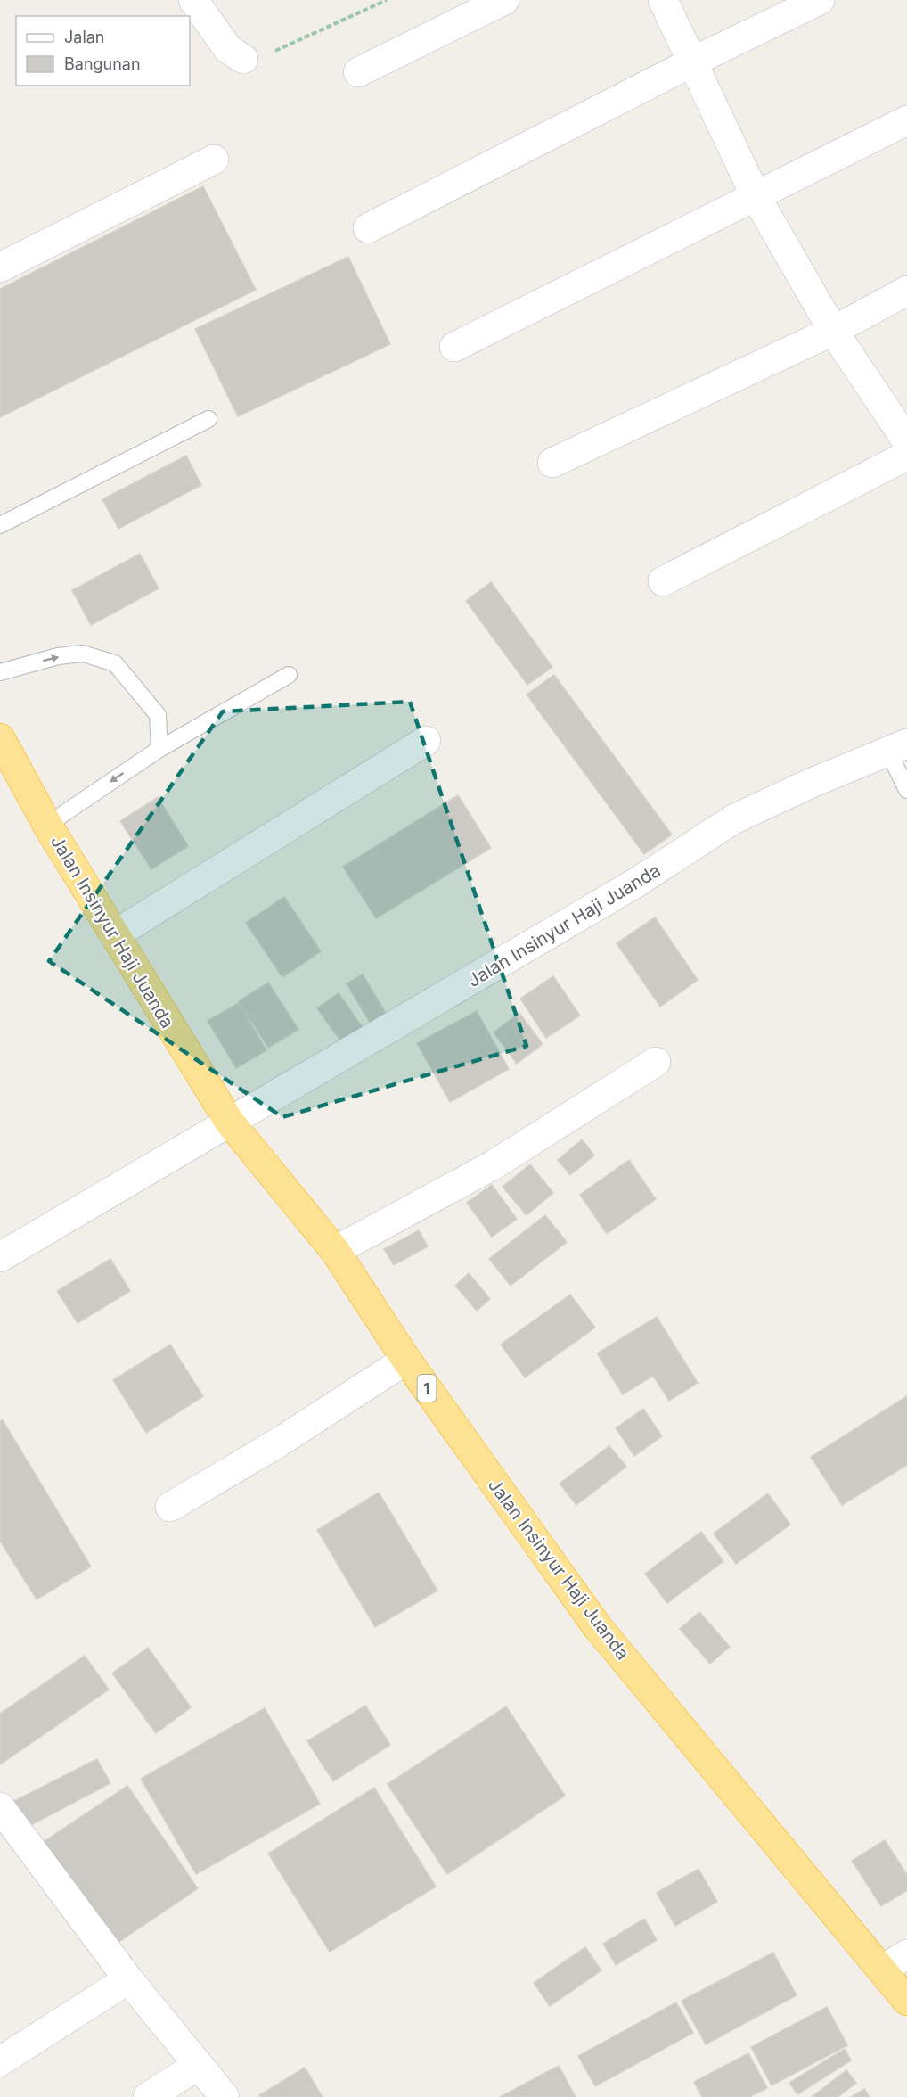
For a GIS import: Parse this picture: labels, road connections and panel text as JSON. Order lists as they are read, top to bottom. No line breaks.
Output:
{"streets":{"highway":["Jalan Insinyur Haji Juanda","1"]},"legend":["Jalan","Bangunan"]}
